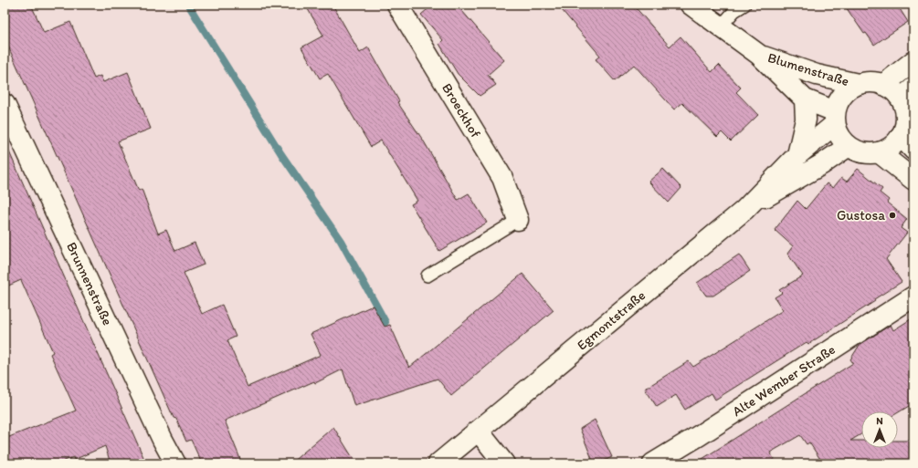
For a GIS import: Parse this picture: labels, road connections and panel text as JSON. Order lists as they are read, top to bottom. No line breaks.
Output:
{"streets":{"street":["Blumenstraße","Broeckhof","Brunnenstraße","Egmontstraße","Alte Wember Straße"]},"crossings":[["Blumenstraße","Egmontstraße"]],"places":["Gustosa"],"north":"top"}
